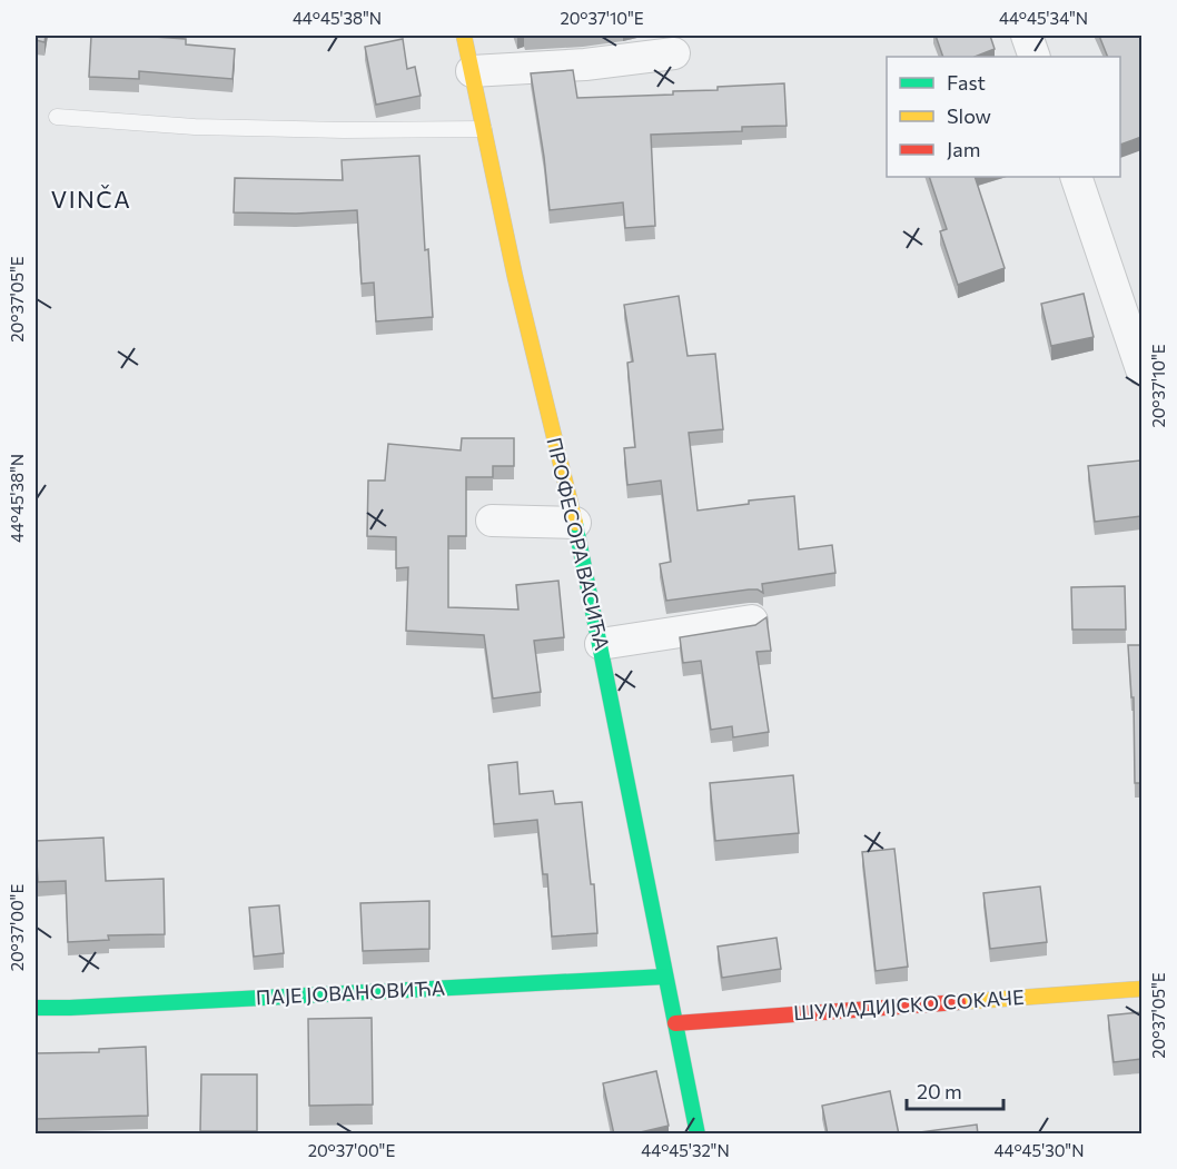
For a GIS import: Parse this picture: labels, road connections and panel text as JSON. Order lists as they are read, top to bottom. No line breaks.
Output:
{"streets":{"street":["ПРОФЕСОРА ВАСИЋА","ПАЈЕ ЈОВАНОВИЋА","ШУМАДИЈСКО СОКАЧЕ"]},"crossings":[["ПРОФЕСОРА ВАСИЋА","ПАЈЕ ЈОВАНОВИЋА"],["ПРОФЕСОРА ВАСИЋА","ШУМАДИЈСКО СОКАЧЕ"]],"districts":["VINČA"],"legend":["Fast","Slow","Jam"],"scale_bar":"20 m","coordinates":["44°45'38\"N","20°37'10\"E","44°45'34\"N","20°37'05\"E","20°37'00\"E","44°45'32\"N","44°45'30\"N"]}
